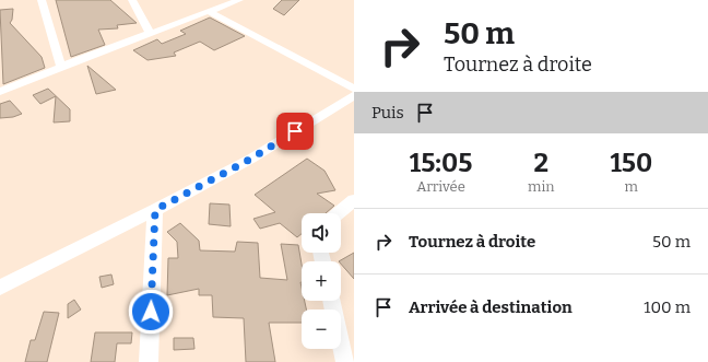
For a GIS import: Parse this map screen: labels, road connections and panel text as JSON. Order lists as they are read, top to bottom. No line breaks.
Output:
{"page":{"turn":["50 m","Tournez à droite"],"then":"Puis","eta":["15:05","Arrivée","2","min","150","m"],"list":[{"name":"Tournez à droite","value":"50 m"},{"name":"Arrivée à destination","value":"100 m"}],"map_buttons":["+","−"]}}
